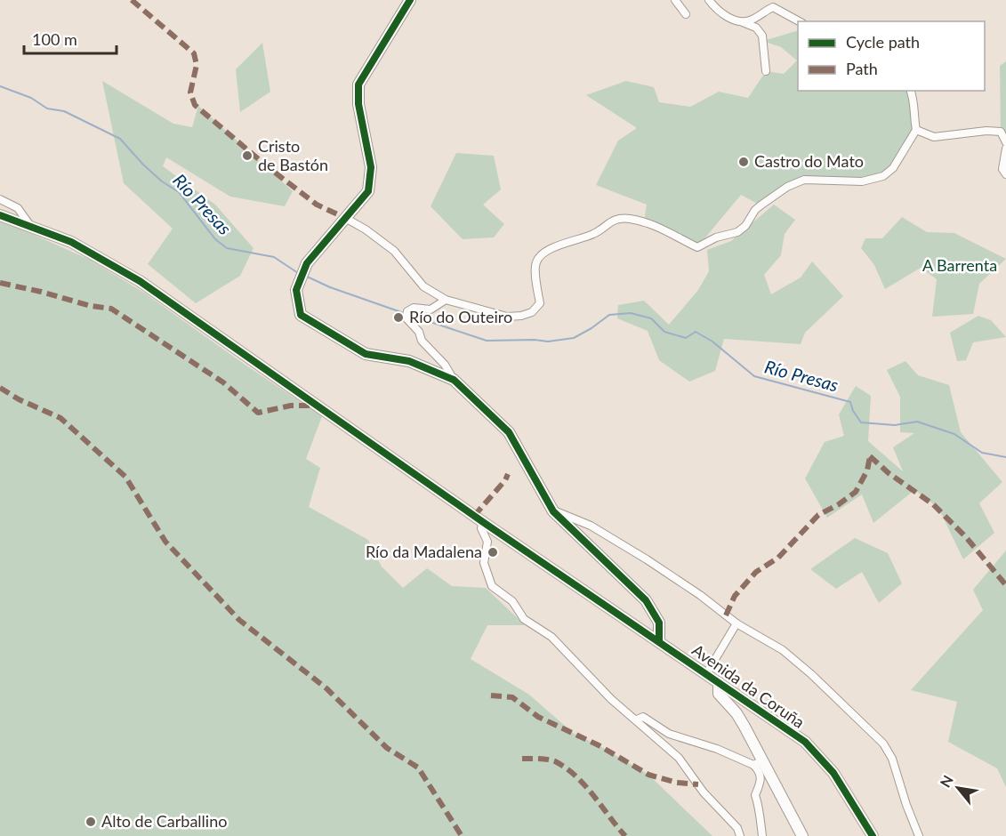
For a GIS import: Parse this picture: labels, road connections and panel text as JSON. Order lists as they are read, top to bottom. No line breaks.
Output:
{"streets":{"main road":["Avenida da Coruña"]},"water":["Río Presas"],"parks":["A Barrenta"],"places":["Cristo de Bastón","Castro do Mato","Río do Outeiro","Río da Madalena","Alto de Carballino"],"legend":["Cycle path","Path"],"scale_bar":"100 m","north":"top left"}
